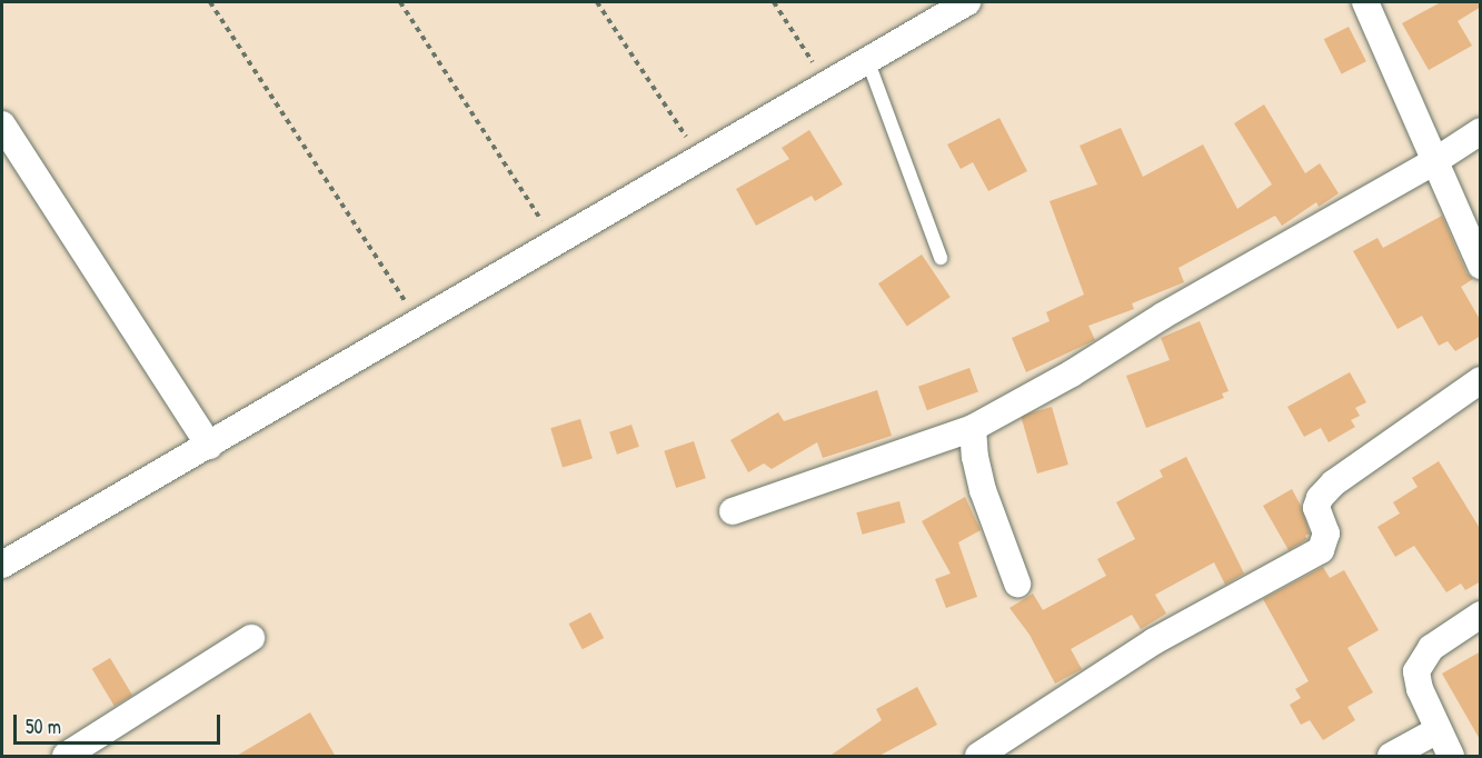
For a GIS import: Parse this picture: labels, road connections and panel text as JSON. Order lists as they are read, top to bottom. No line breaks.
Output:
{"scale_bar":"50 m"}
